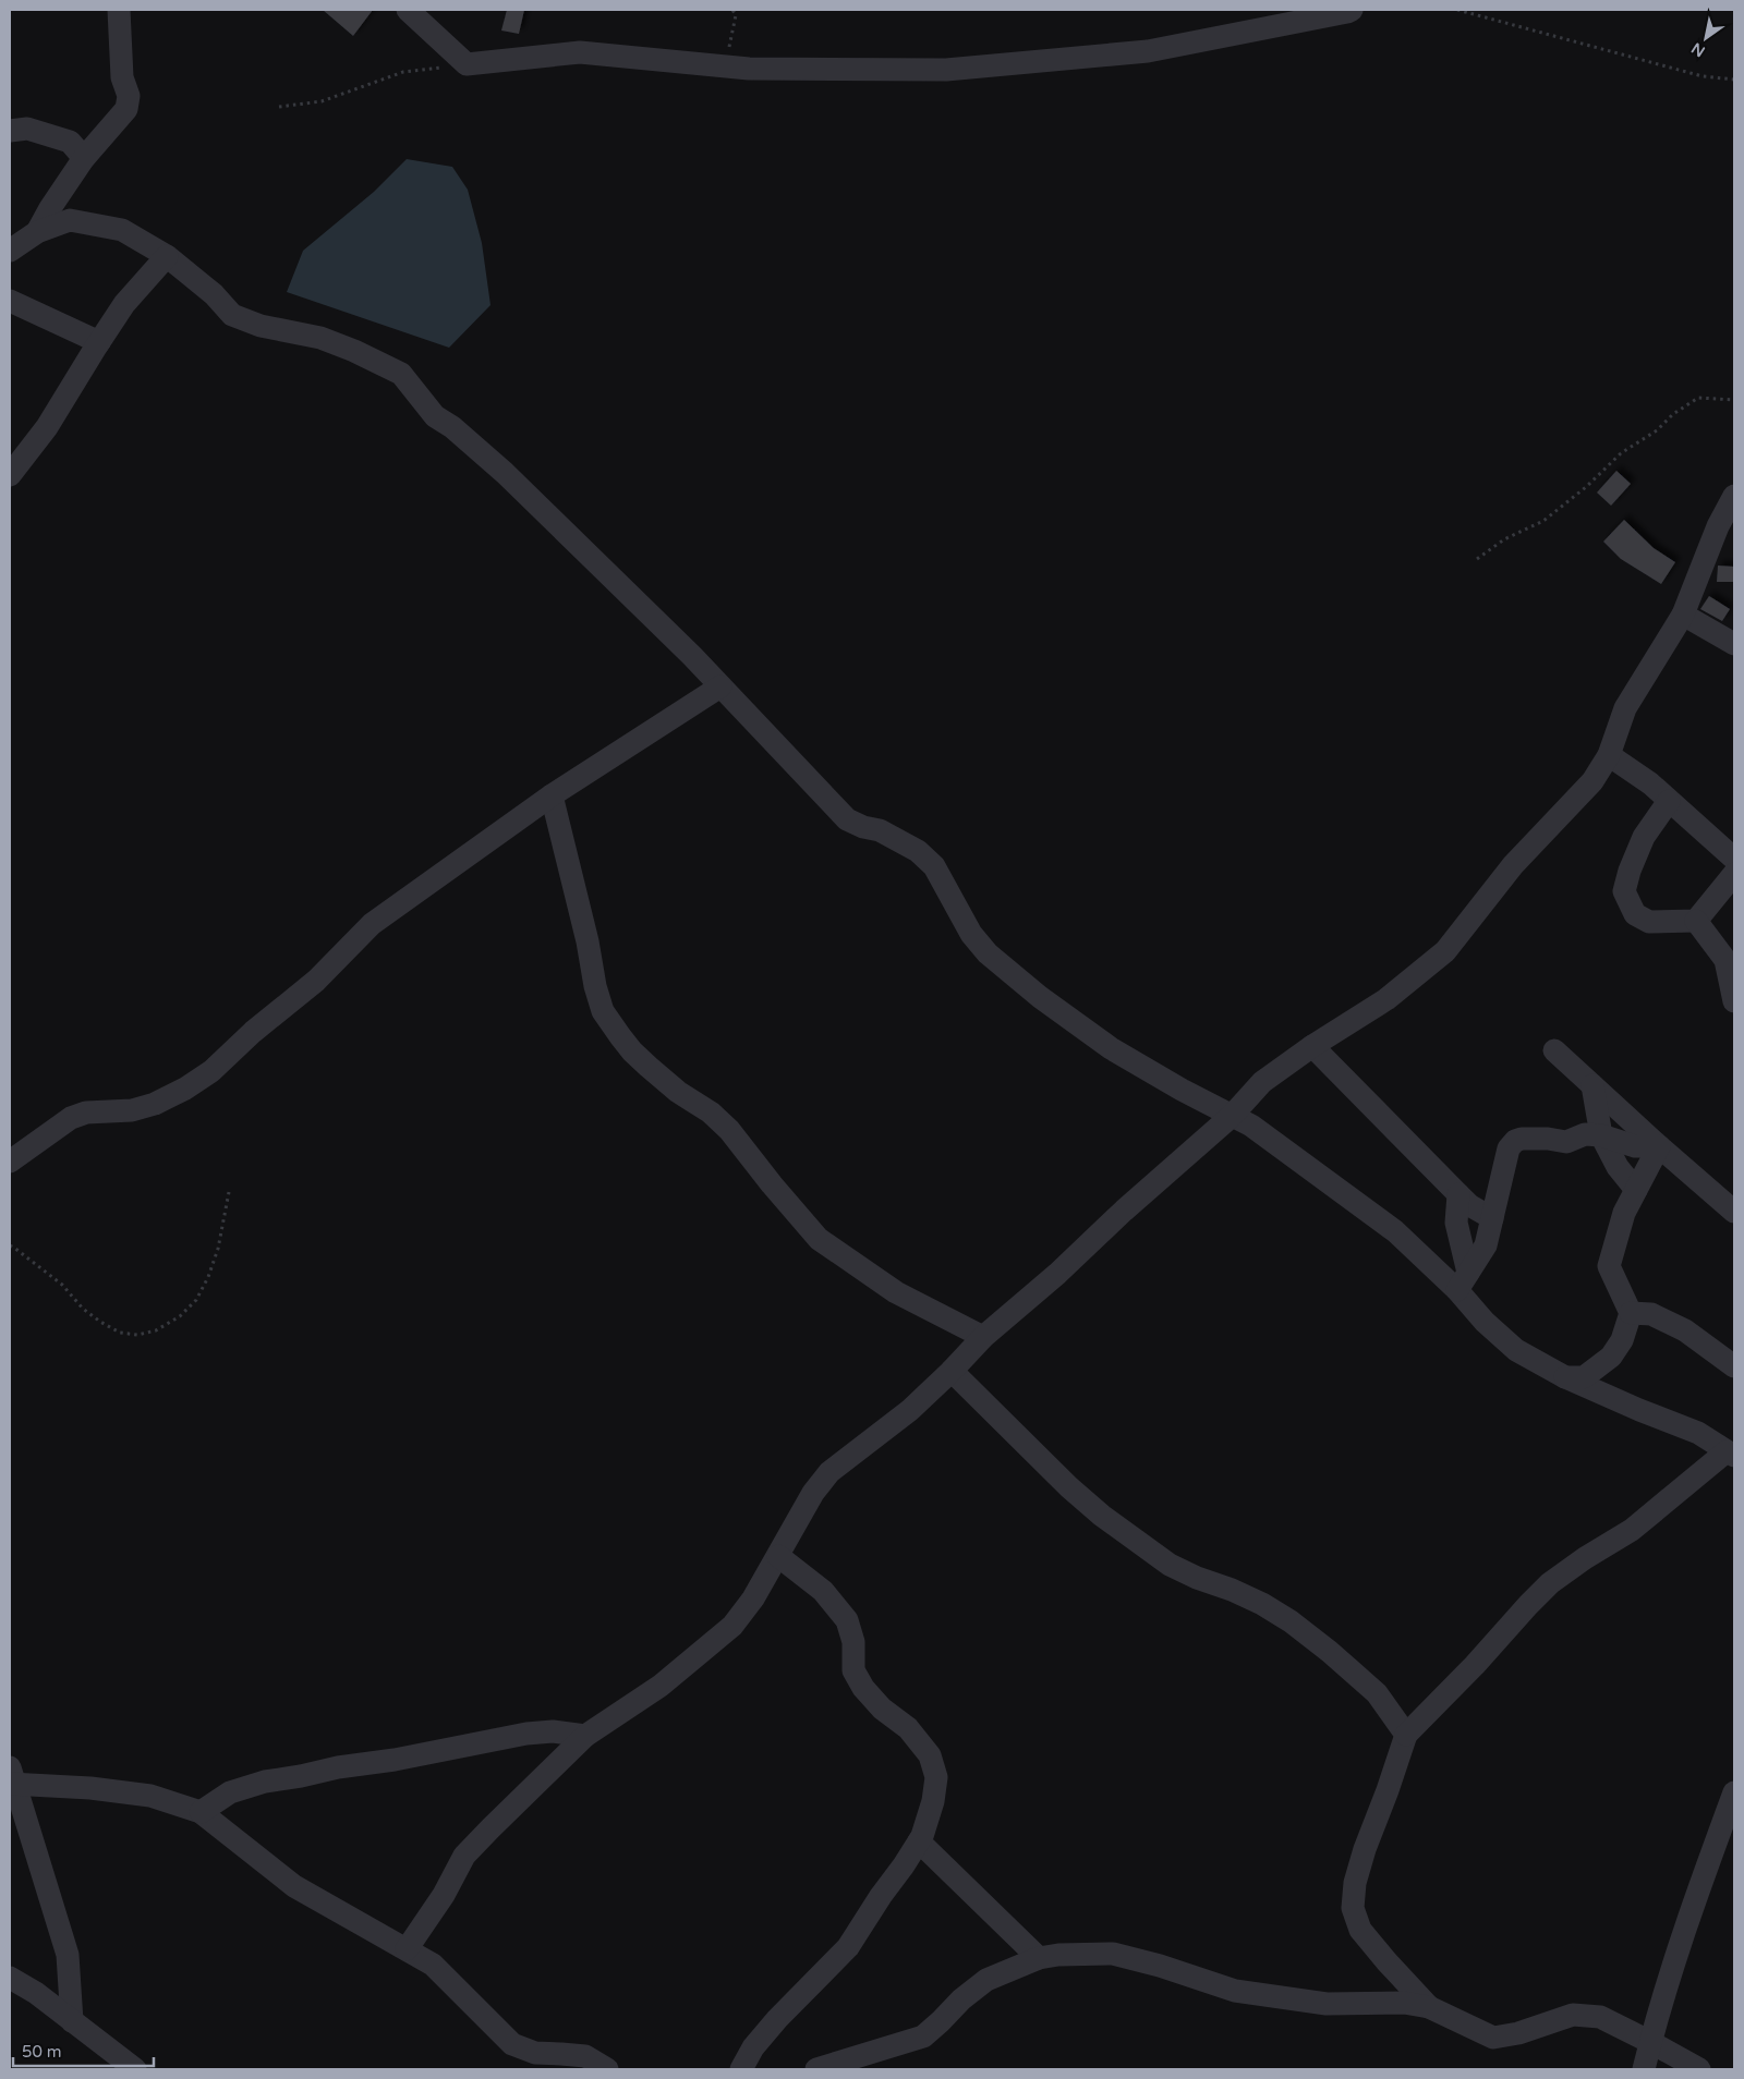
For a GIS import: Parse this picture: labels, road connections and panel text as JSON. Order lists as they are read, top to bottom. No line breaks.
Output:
{"scale_bar":"50 m","north":"bottom left"}
